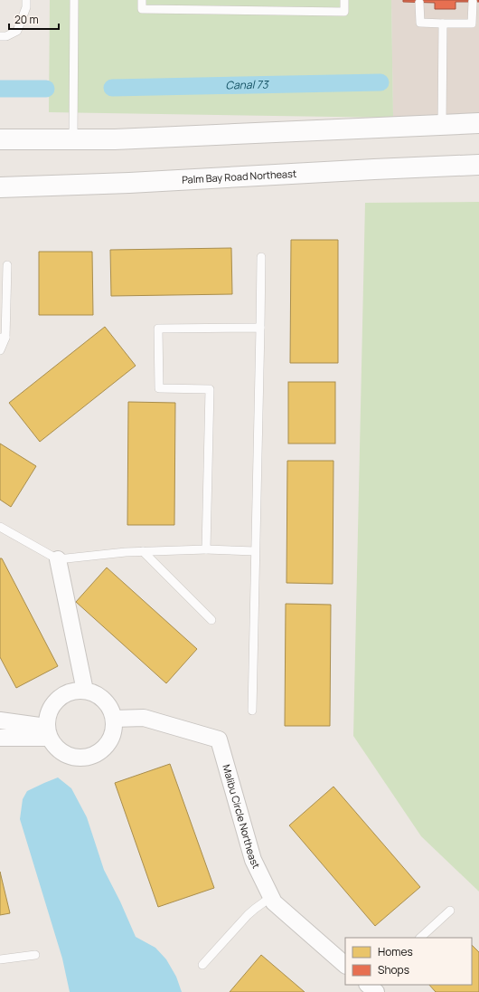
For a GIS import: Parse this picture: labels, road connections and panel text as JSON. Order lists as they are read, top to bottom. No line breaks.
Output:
{"streets":{"main road":["Palm Bay Road Northeast"],"street":["Malibu Circle Northeast"]},"water":["Canal 73"],"legend":["Homes","Shops"],"scale_bar":"20 m"}
